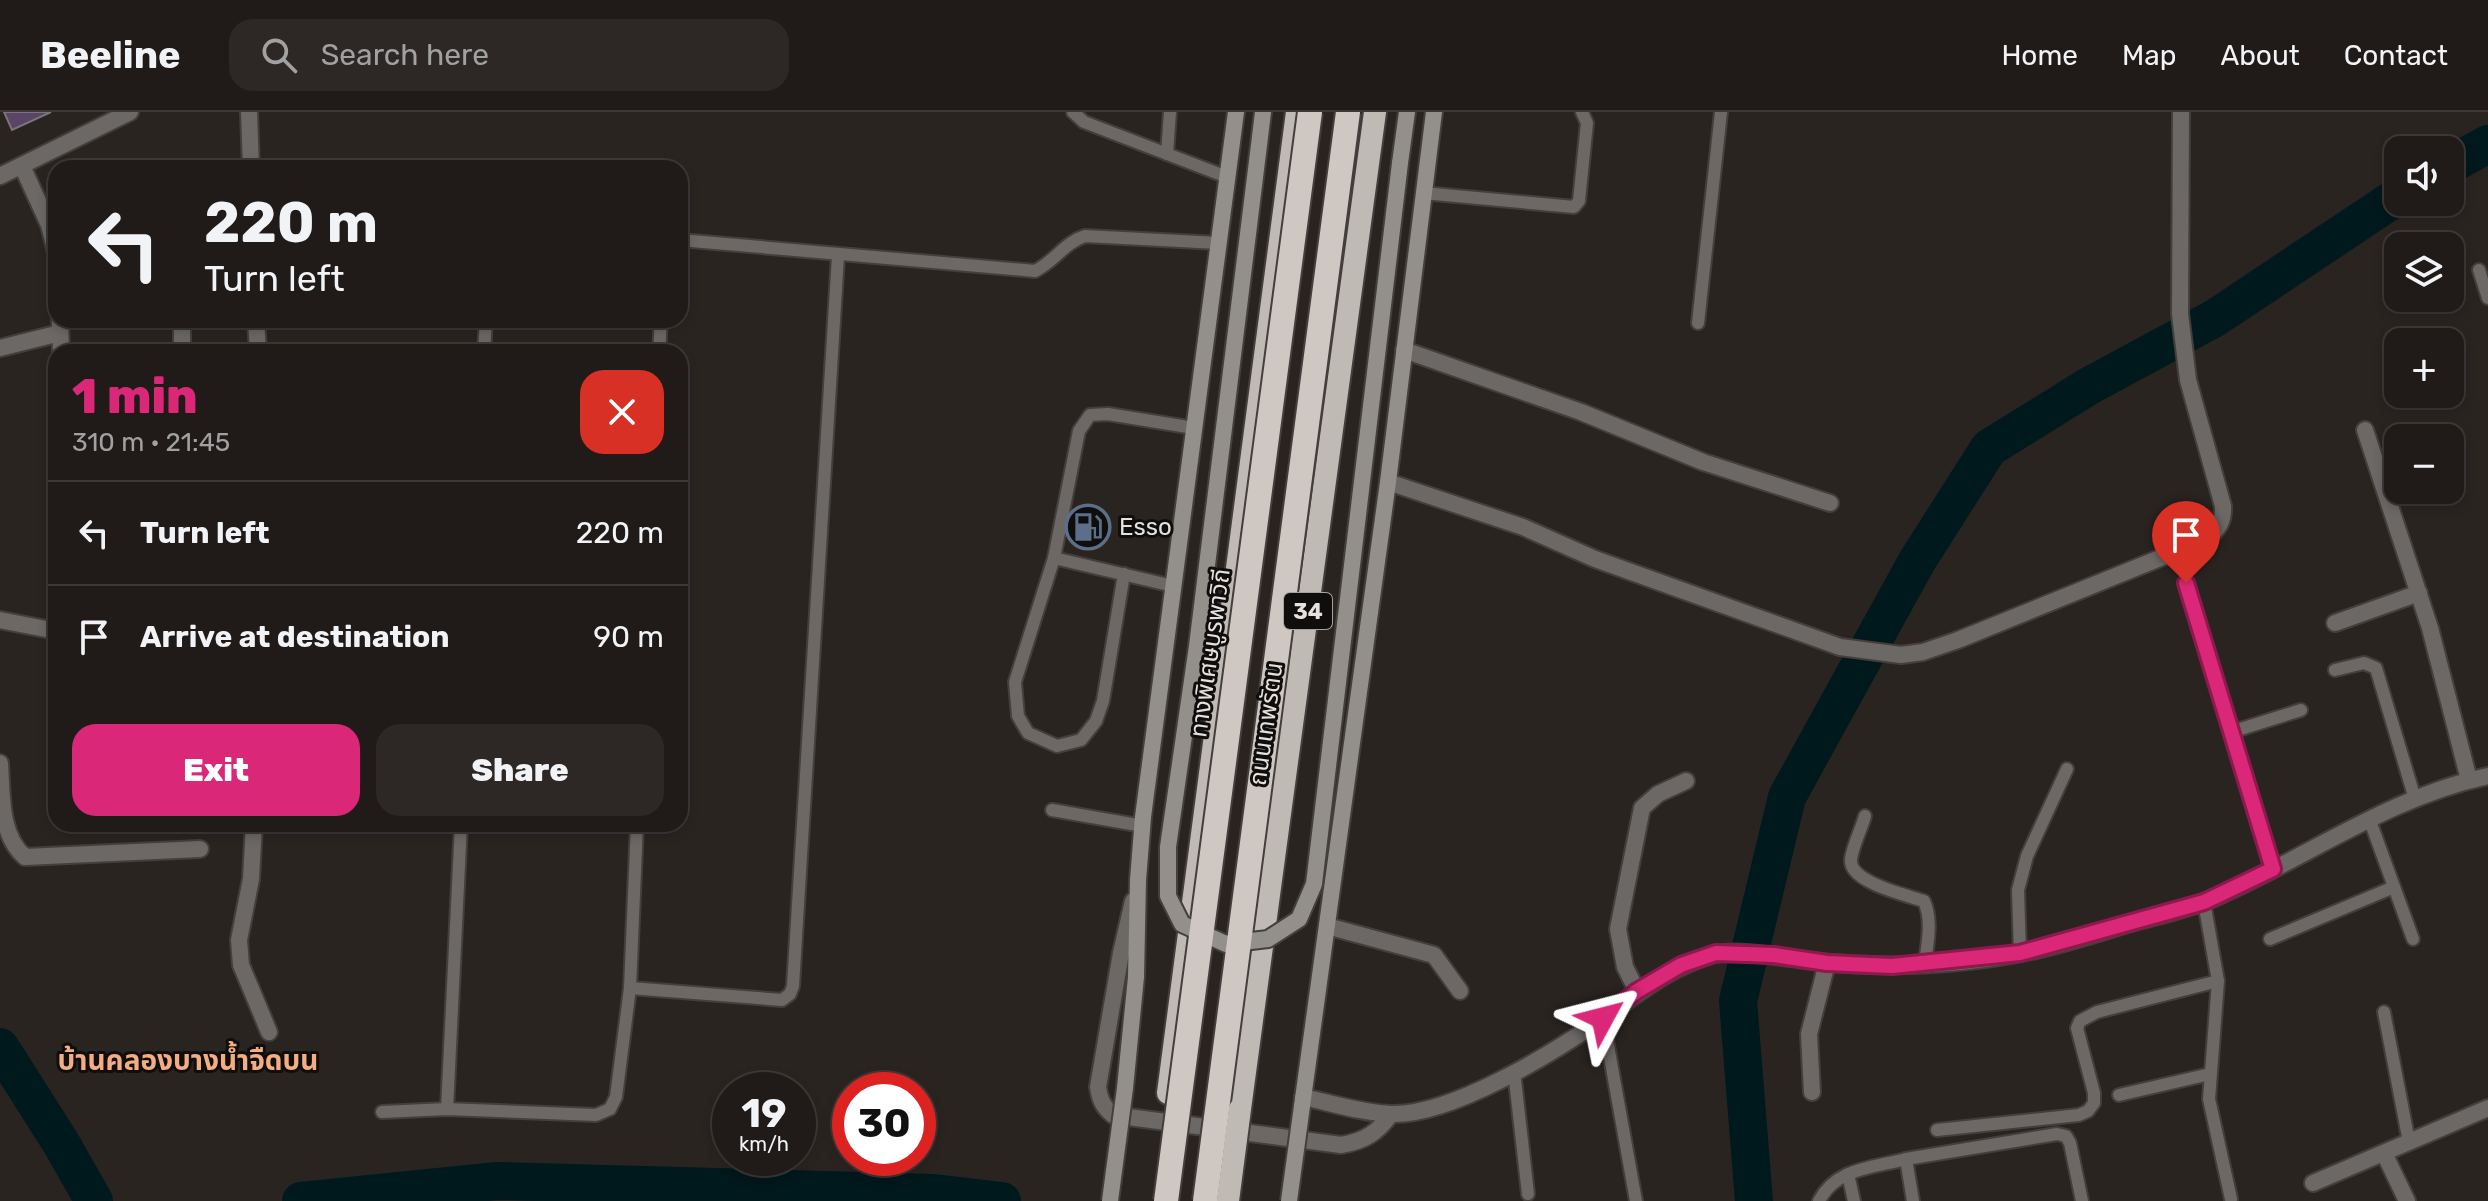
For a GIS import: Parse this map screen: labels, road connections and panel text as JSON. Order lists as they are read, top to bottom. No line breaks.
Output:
{"streets":{"highway":["34","ทางพิเศษบูรพาวิถี","ถนนเทพรัตน"]},"districts":["บ้านคลองบางน้ำจืดบน"],"places":{"fuel station":["Esso"]},"page":{"header":"Beeline","search":"Search here","nav":["Home","Map","About","Contact"],"map_buttons":["+","−"],"turn":["220 m","Turn left"],"heading":["1 min","310 m · 21:45"],"list":[{"name":"Turn left","value":"220 m"},{"name":"Arrive at destination","value":"90 m"}],"buttons":["Exit","Share"],"speed":"19 km/h","limit":"30"}}
